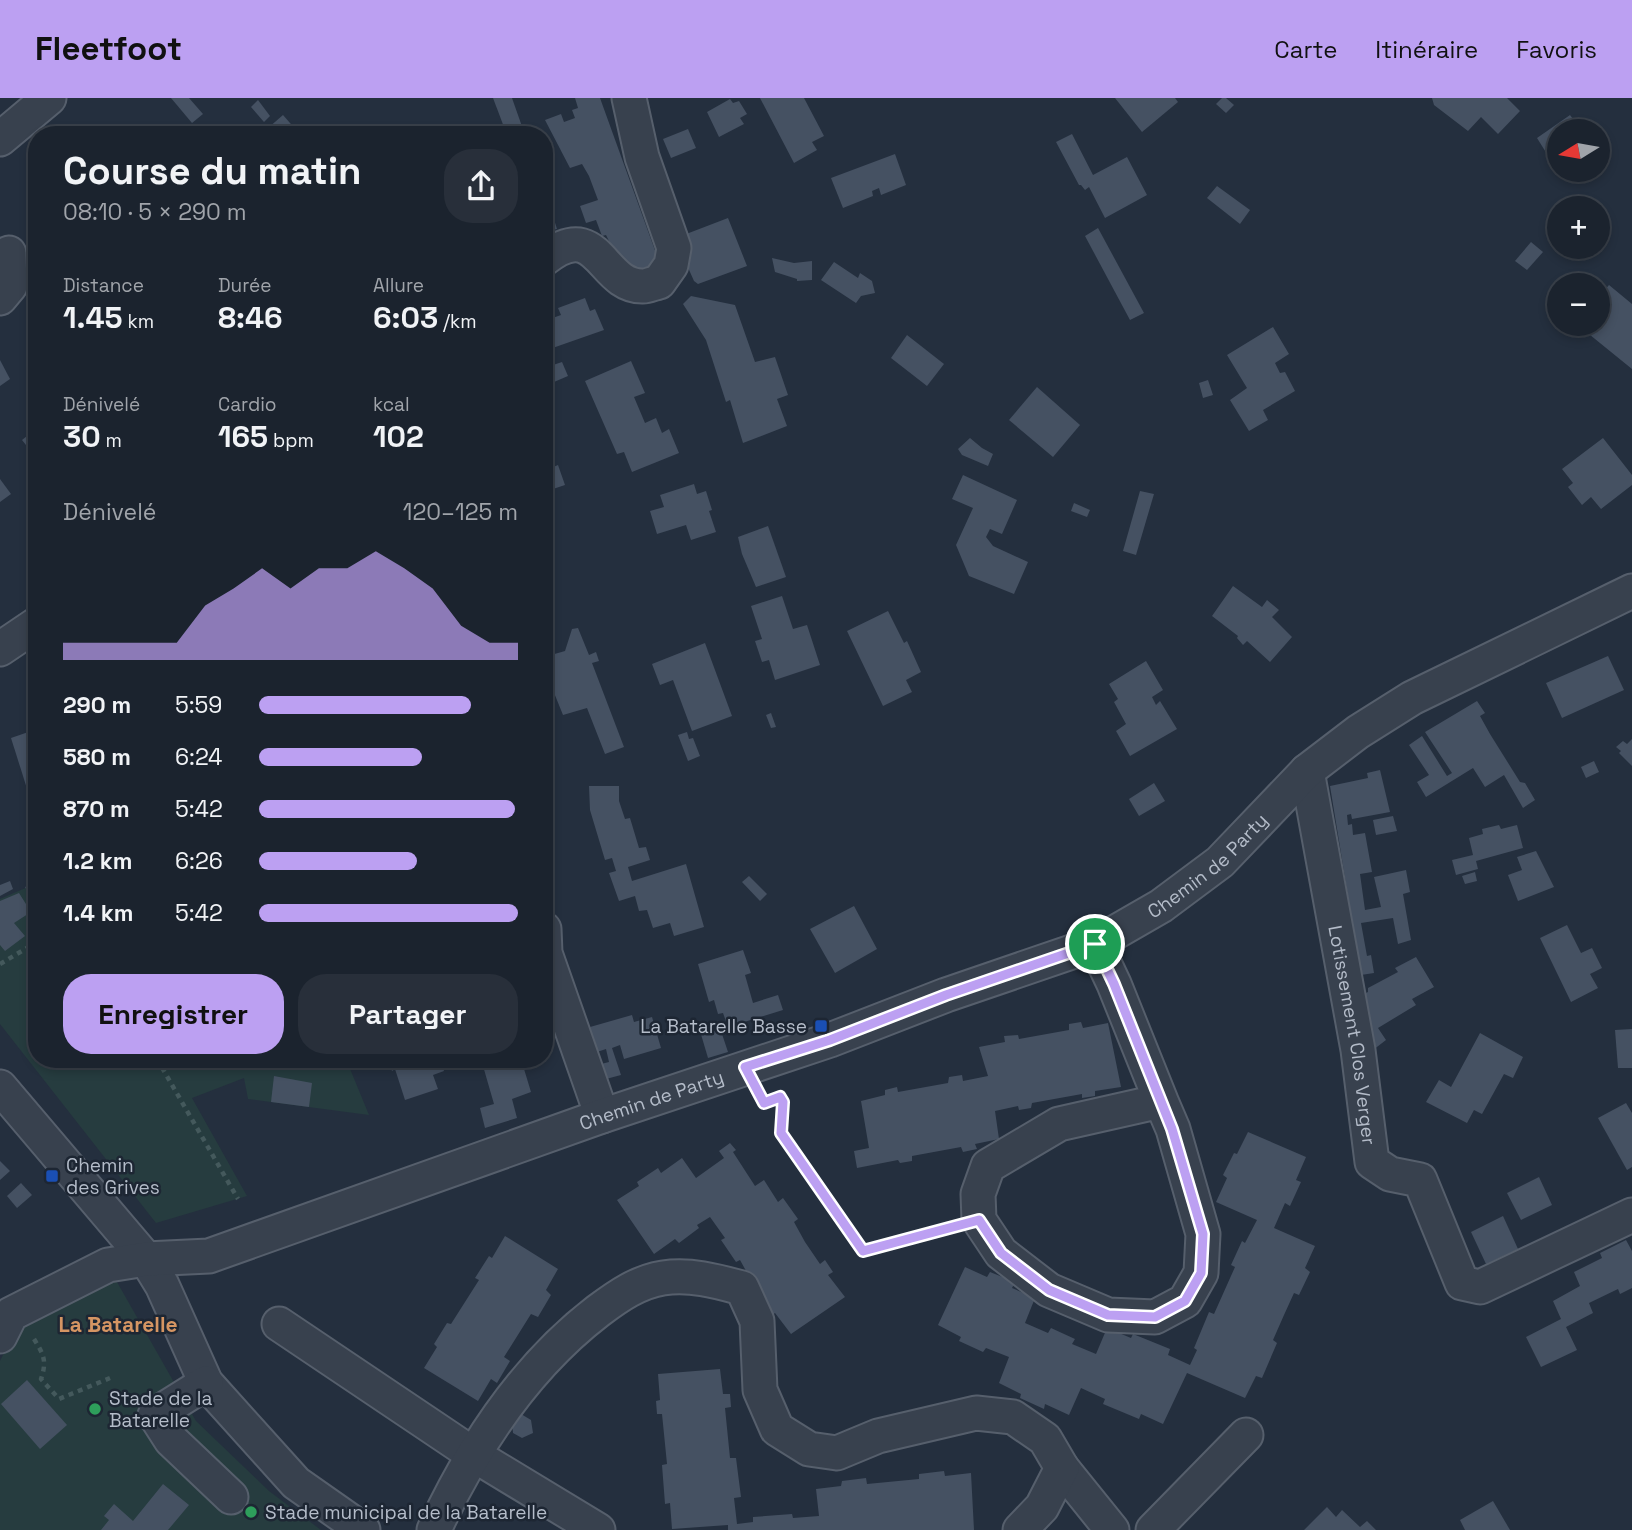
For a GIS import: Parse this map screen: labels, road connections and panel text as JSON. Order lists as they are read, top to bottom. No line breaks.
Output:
{"streets":{"street":["Chemin de Party","Lotissement Clos Verger"]},"crossings":[["Chemin de Party","Lotissement Clos Verger"]],"districts":["La Batarelle"],"places":{"transit":["La Batarelle Basse","Chemin des Grives"],"other":["Stade de la Batarelle","Stade municipal de la Batarelle"]},"north":"left","page":{"header":"Fleetfoot","nav":["Carte","Itinéraire","Favoris"],"map_buttons":["+","−"],"heading":["Course du matin","08:10 · 5 × 290 m"],"stats":[["Distance","1.45 km"],["Durée","8:46"],["Allure","6:03 /km"],["Dénivelé","30 m"],["Cardio","165 bpm"],["kcal","102"]],"chart":["Dénivelé","120–125 m"],"list":[{"name":"290 m","note":"5:59"},{"name":"580 m","note":"6:24"},{"name":"870 m","note":"5:42"},{"name":"1.2 km","note":"6:26"},{"name":"1.4 km","note":"5:42"}],"buttons":["Enregistrer","Partager"]}}
